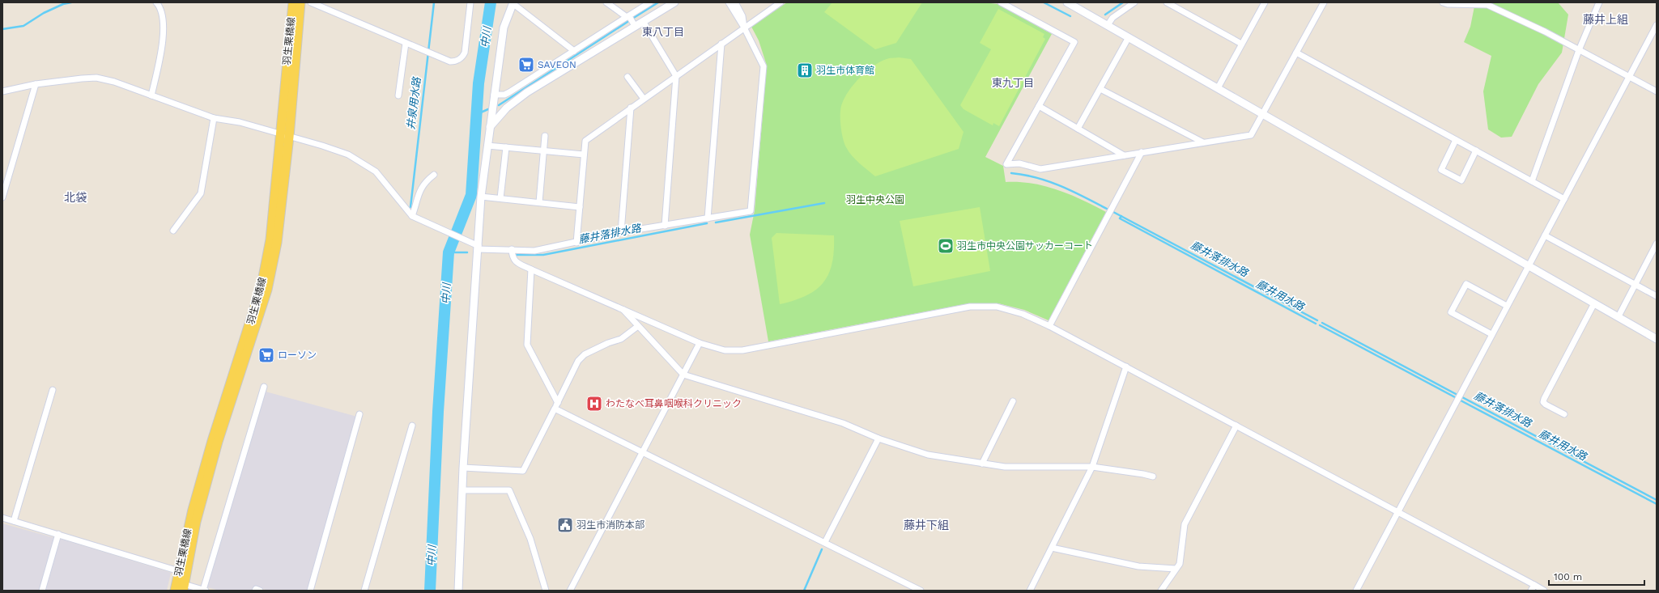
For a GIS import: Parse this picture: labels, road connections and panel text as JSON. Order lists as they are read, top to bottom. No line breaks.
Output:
{"streets":{"main road":["羽生栗橋線"]},"districts":["藤井上組","東八丁目","東九丁目","北袋","藤井下組"],"water":["中川","井泉用水路","藤井落排水路","藤井用水路"],"parks":["羽生中央公園"],"places":{"supermarket":["SAVEON","ローソン"],"building":["羽生市体育館"],"sports":["羽生市中央公園サッカーコート"],"hospital":["わたなべ耳鼻咽喉科クリニック"],"public building":["羽生市消防本部"]},"scale_bar":"100 m"}
